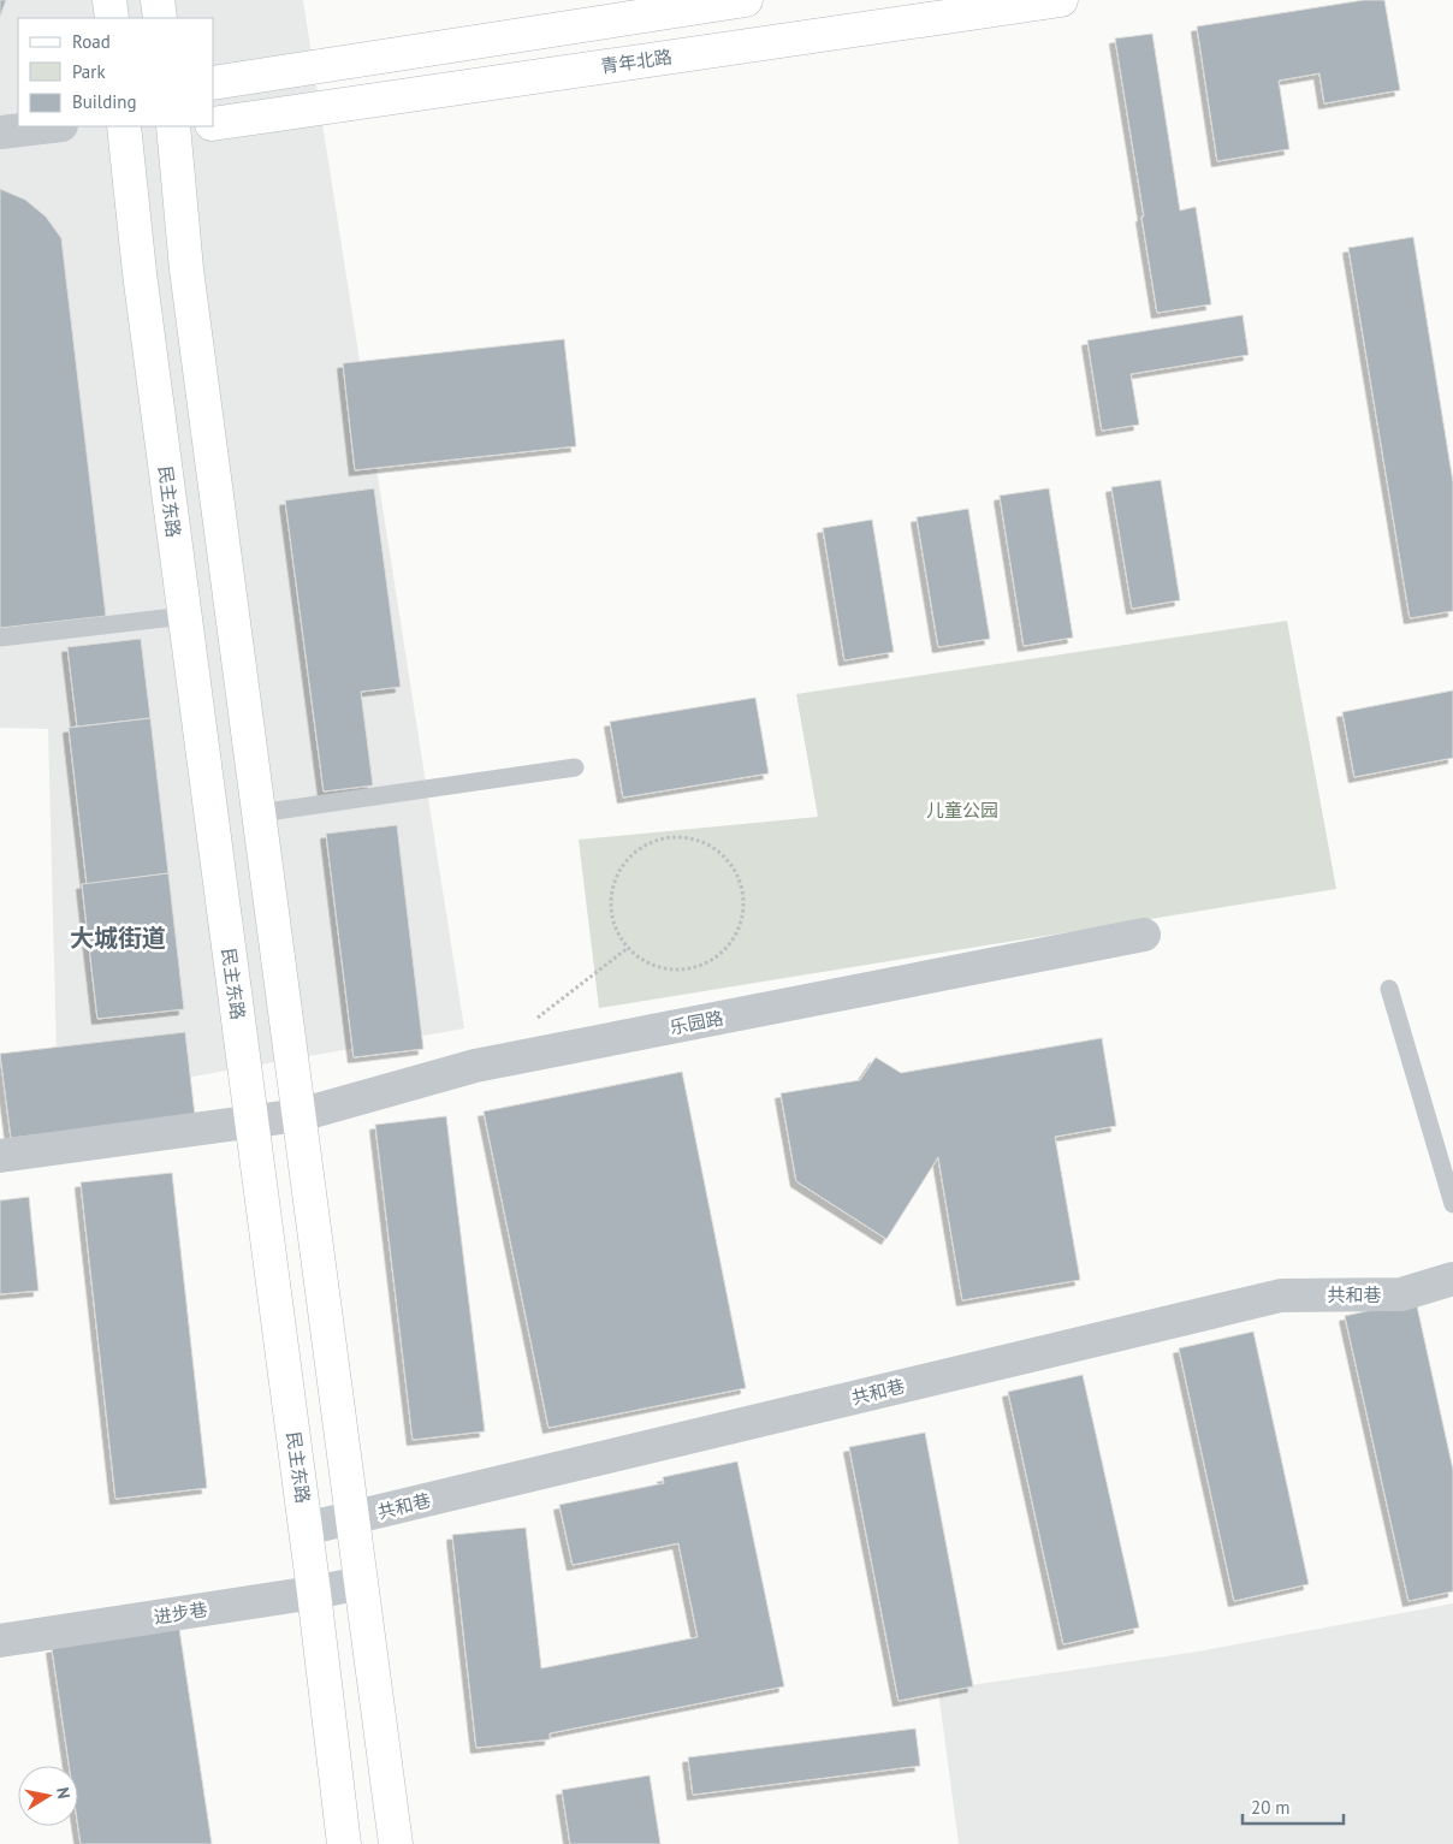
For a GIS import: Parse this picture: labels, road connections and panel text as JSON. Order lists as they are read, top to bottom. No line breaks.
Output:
{"streets":{"main road":["青年北路","民主东路"],"street":["乐园路","共和巷","进步巷"]},"crossings":[["民主东路","乐园路"],["民主东路","共和巷"],["民主东路","进步巷"]],"districts":["大城街道"],"parks":["儿童公园"],"legend":["Road","Park","Building"],"scale_bar":"20 m","north":"right"}
